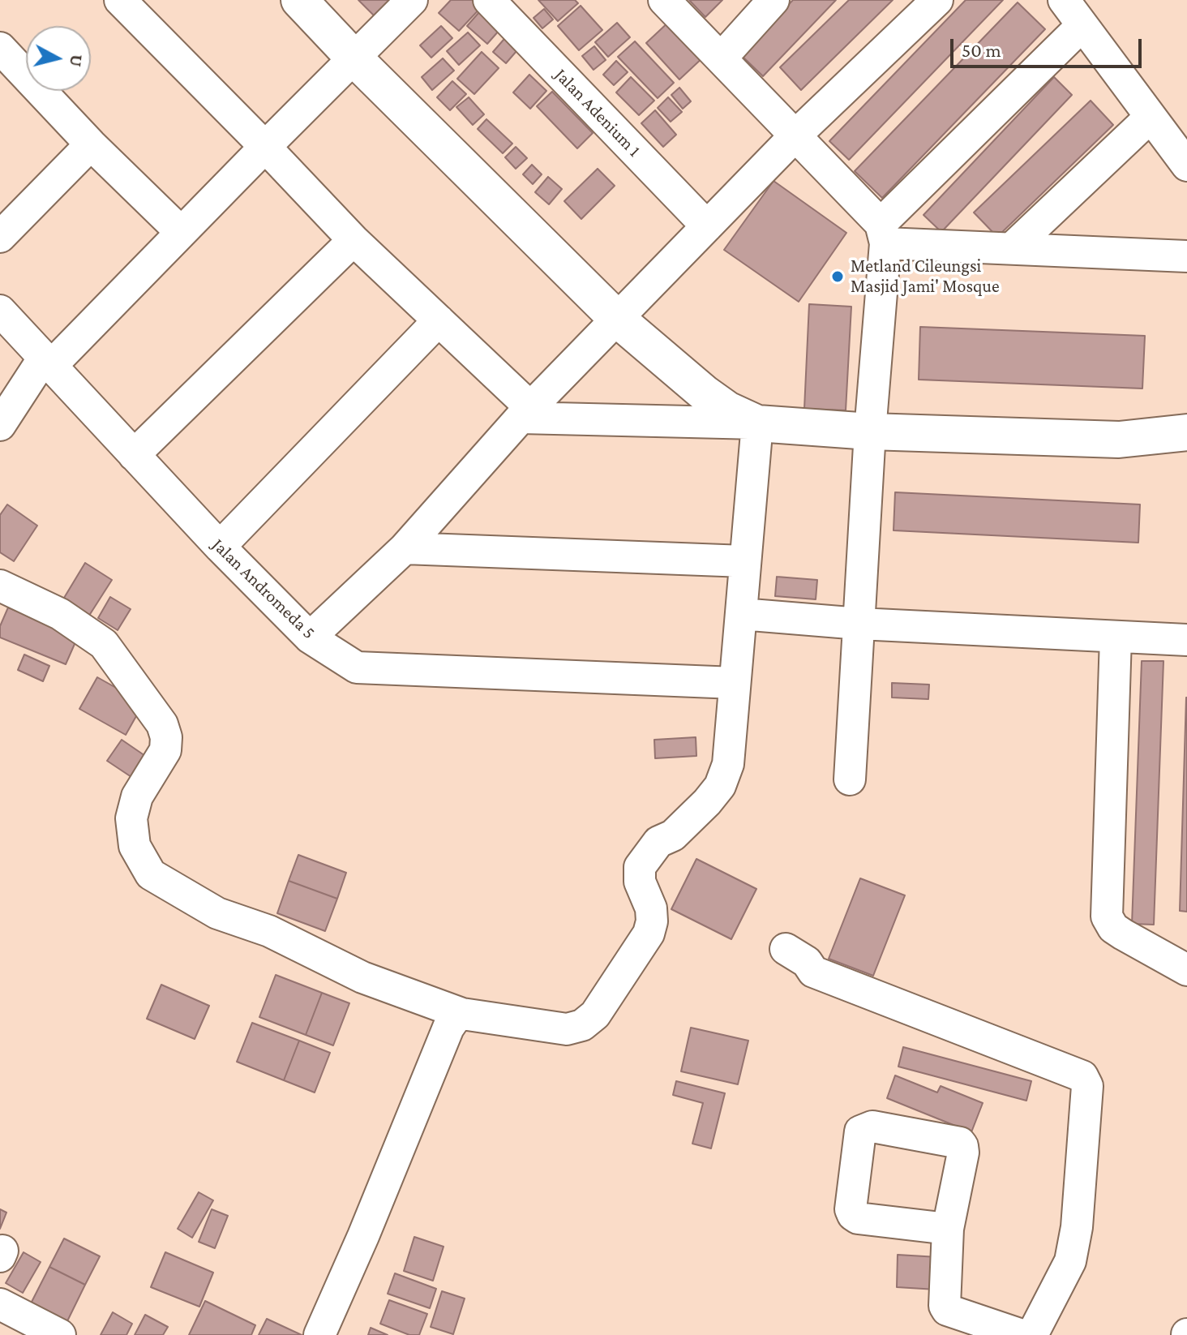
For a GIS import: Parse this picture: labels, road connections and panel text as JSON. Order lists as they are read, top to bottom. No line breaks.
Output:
{"streets":{"street":["Jalan Adenium 1","Jalan Andromeda 5"]},"places":["Metland Cileungsi Masjid Jami' Mosque"],"scale_bar":"50 m","north":"right"}
